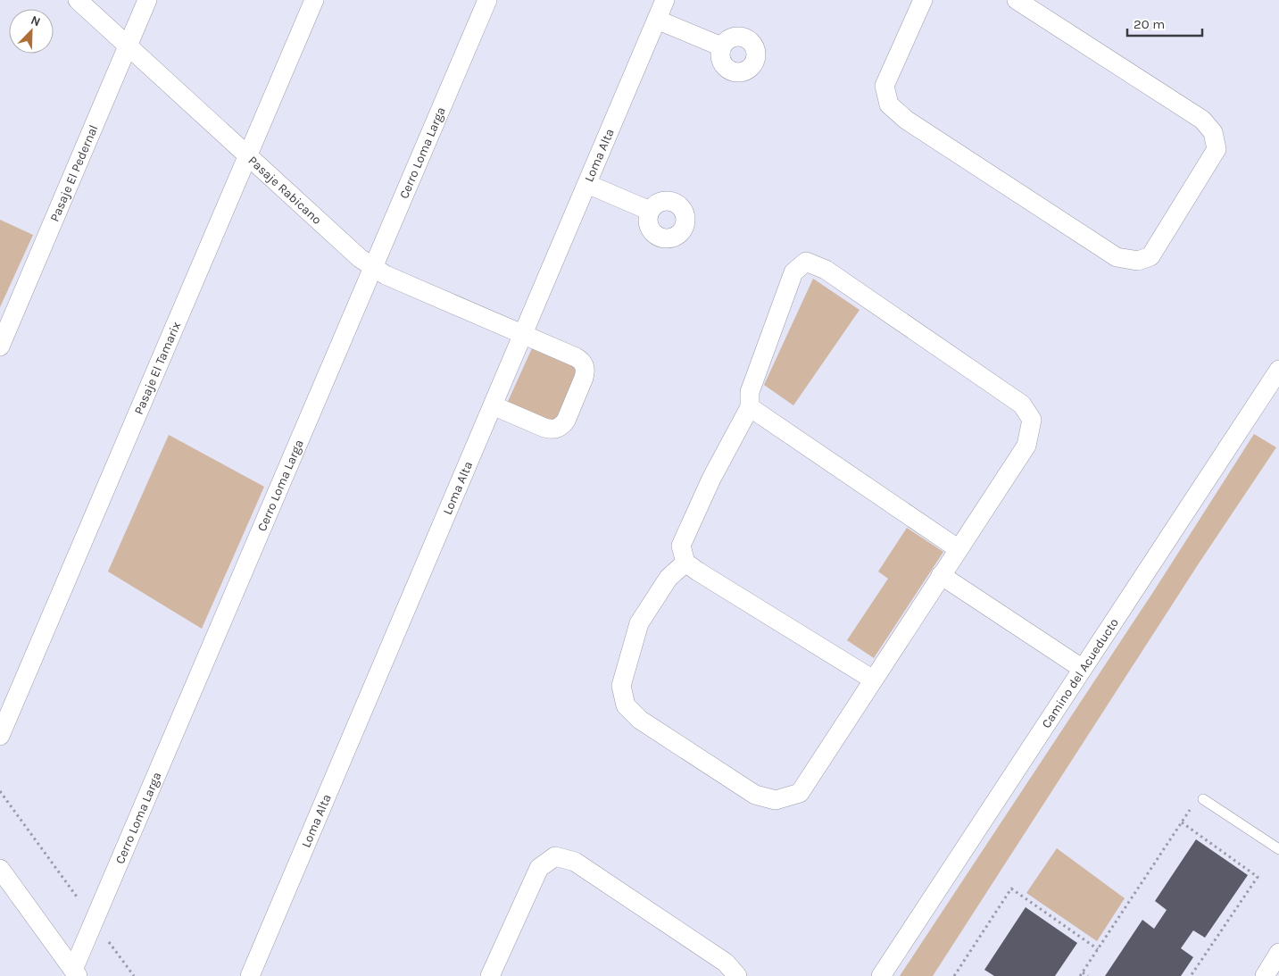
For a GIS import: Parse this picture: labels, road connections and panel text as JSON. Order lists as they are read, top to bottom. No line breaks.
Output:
{"streets":{"street":["Cerro Loma Larga","Loma Alta","Pasaje El Pedernal","Pasaje Rabicano","Pasaje El Tamarix","Camino del Acueducto"]},"crossings":[["Cerro Loma Larga","Pasaje Rabicano"],["Loma Alta","Pasaje Rabicano"],["Pasaje El Pedernal","Pasaje Rabicano"],["Pasaje Rabicano","Pasaje El Tamarix"]],"scale_bar":"20 m","north":"top right"}
